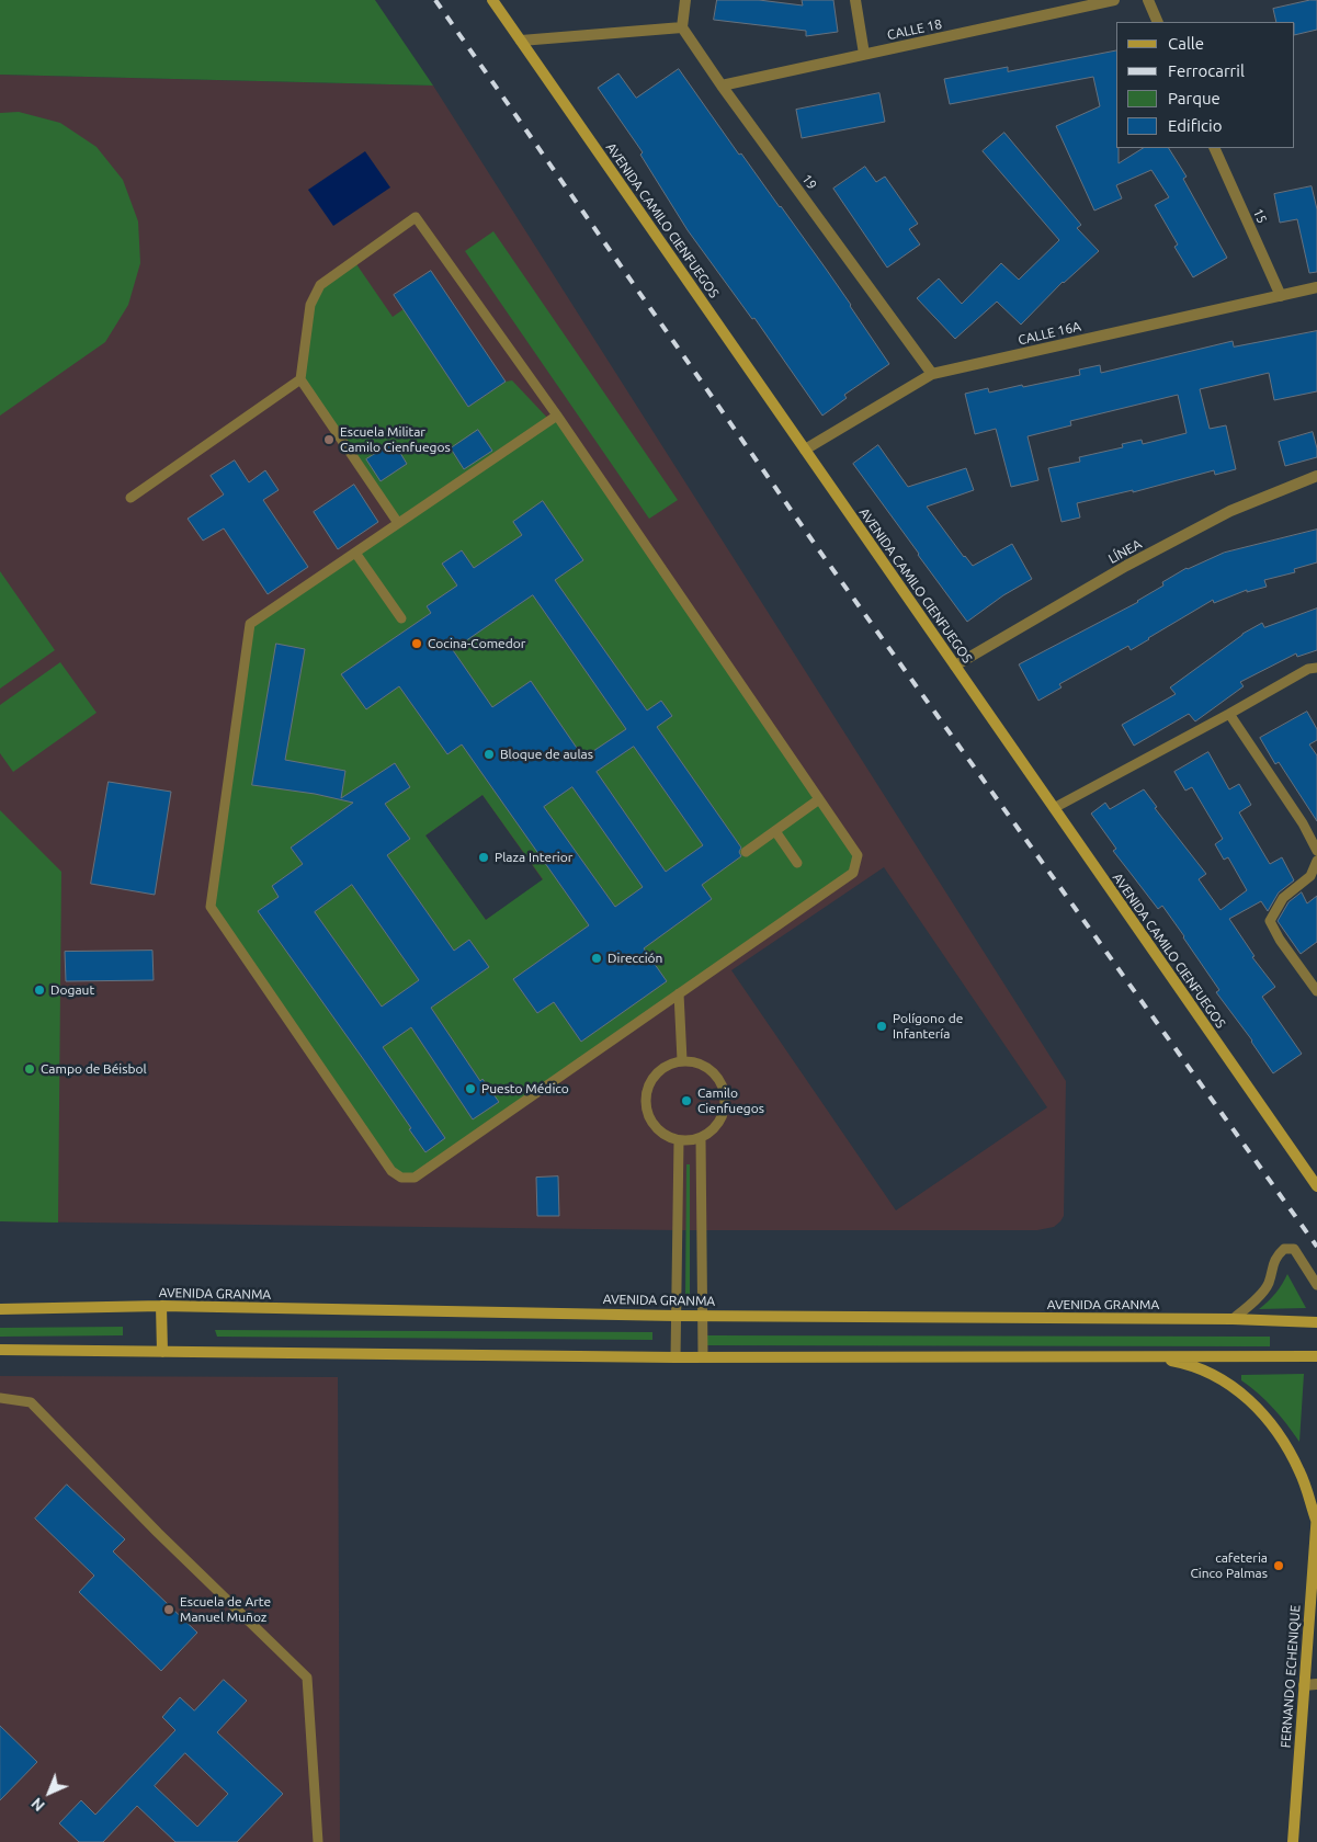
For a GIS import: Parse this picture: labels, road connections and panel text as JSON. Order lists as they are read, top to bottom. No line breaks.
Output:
{"streets":{"main road":["AVENIDA CAMILO CIENFUEGOS","AVENIDA GRANMA","FERNANDO ECHENIQUE"],"street":["CALLE 18","19","15","CALLE 16A","LÍNEA"]},"crossings":[["CALLE 18","19"],["19","CALLE 16A"],["15","CALLE 16A"],["AVENIDA CAMILO CIENFUEGOS","CALLE 16A"],["AVENIDA CAMILO CIENFUEGOS","LÍNEA"]],"places":["Escuela Militar Camilo Cienfuegos","Cocina-Comedor","Bloque de aulas","Plaza Interior","Dirección","Dogaut","Polígono de Infantería","Campo de Béisbol","Puesto Médico","Camilo Cienfuegos","cafeteria Cinco Palmas","Escuela de Arte Manuel Muñoz"],"legend":["Calle","Ferrocarril","Parque","Edificio"],"north":"bottom left"}
